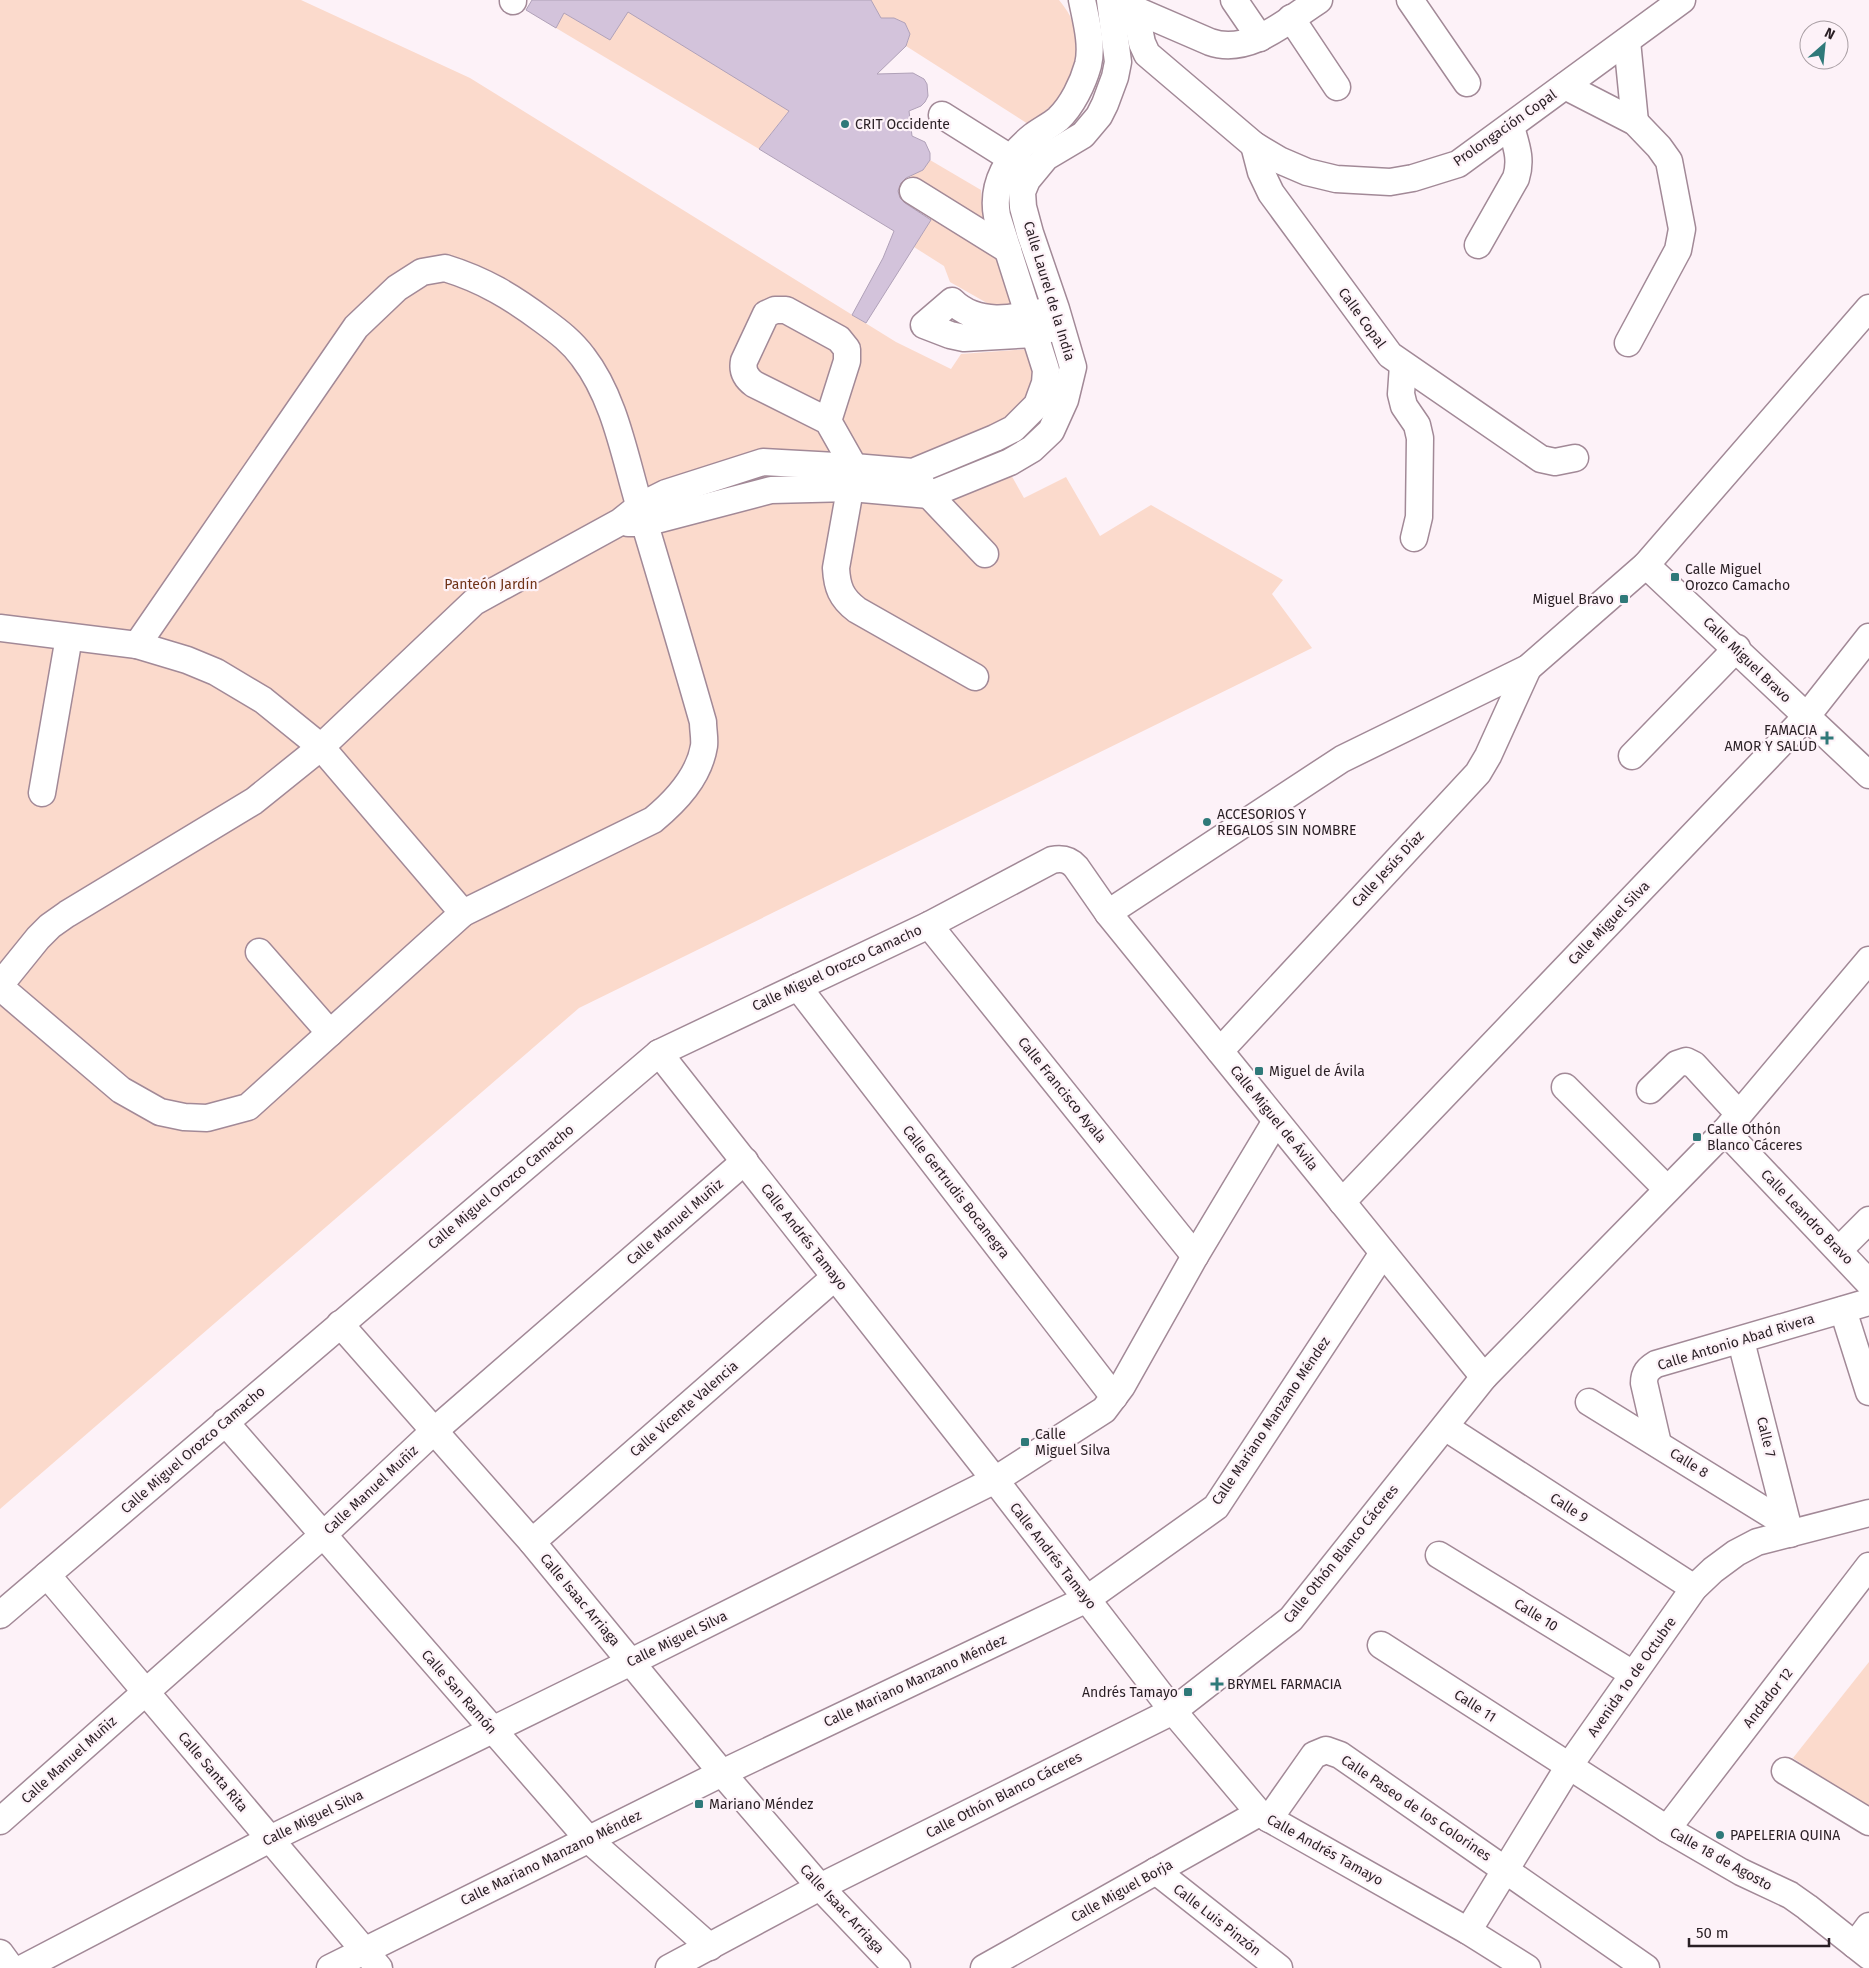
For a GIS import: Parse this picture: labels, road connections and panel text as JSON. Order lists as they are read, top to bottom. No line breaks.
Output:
{"streets":{"street":["Prolongación Copal","Calle Laurel de la India","Calle Copal","Calle Miguel Bravo","Calle Jesús Díaz","Calle Miguel Silva","Calle Miguel Orozco Camacho","Calle Francisco Ayala","Calle Miguel de Ávila","Calle Gertrudis Bocanegra","Calle Leandro Bravo","Calle Manuel Muñiz","Calle Andrés Tamayo","Calle Antonio Abad Rivera","Calle Vicente Valencia","Calle Mariano Manzano Méndez","Calle 7","Calle 8","Calle 9","Calle Othón Blanco Cáceres","Calle Isaac Arriaga","Calle 10","Avenida 1o de Octubre","Calle San Ramón","Andador 12","Calle 11","Calle Santa Rita","Calle Paseo de los Colorines","Calle 18 de Agosto","Calle Miguel Borja","Calle Luis Pinzón"]},"crossings":[["Prolongación Copal","Calle Laurel de la India"],["Prolongación Copal","Calle Copal"],["Calle Miguel Bravo","Calle Miguel Silva"],["Calle Jesús Díaz","Calle Miguel de Ávila"],["Calle Miguel Silva","Calle Francisco Ayala"],["Calle Miguel Silva","Calle Miguel de Ávila"],["Calle Miguel Silva","Calle Gertrudis Bocanegra"],["Calle Miguel Silva","Calle Andrés Tamayo"],["Calle Miguel Silva","Calle Isaac Arriaga"],["Calle Miguel Silva","Calle San Ramón"],["Calle Miguel Silva","Calle Santa Rita"],["Calle Miguel Orozco Camacho","Calle Francisco Ayala"],["Calle Miguel Orozco Camacho","Calle Miguel de Ávila"],["Calle Miguel Orozco Camacho","Calle Gertrudis Bocanegra"],["Calle Miguel Orozco Camacho","Calle Andrés Tamayo"],["Calle Miguel Orozco Camacho","Calle Isaac Arriaga"],["Calle Miguel Orozco Camacho","Calle San Ramón"],["Calle Miguel Orozco Camacho","Calle Santa Rita"],["Calle Miguel de Ávila","Calle Mariano Manzano Méndez"],["Calle Miguel de Ávila","Calle Othón Blanco Cáceres"],["Calle Leandro Bravo","Calle Othón Blanco Cáceres"],["Calle Manuel Muñiz","Calle Andrés Tamayo"],["Calle Manuel Muñiz","Calle Isaac Arriaga"],["Calle Manuel Muñiz","Calle San Ramón"],["Calle Manuel Muñiz","Calle Santa Rita"],["Calle Andrés Tamayo","Calle Vicente Valencia"],["Calle Andrés Tamayo","Calle Mariano Manzano Méndez"],["Calle Andrés Tamayo","Calle Othón Blanco Cáceres"],["Calle Andrés Tamayo","Avenida 1o de Octubre"],["Calle Andrés Tamayo","Calle Paseo de los Colorines"],["Calle Andrés Tamayo","Calle Miguel Borja"],["Calle Antonio Abad Rivera","Calle 7"],["Calle Antonio Abad Rivera","Calle 8"],["Calle Vicente Valencia","Calle Isaac Arriaga"],["Calle Mariano Manzano Méndez","Calle Isaac Arriaga"],["Calle Mariano Manzano Méndez","Calle San Ramón"],["Calle Mariano Manzano Méndez","Calle Santa Rita"],["Calle 7","Calle 8"],["Calle 7","Avenida 1o de Octubre"],["Calle 8","Avenida 1o de Octubre"],["Calle 9","Calle Othón Blanco Cáceres"],["Calle 9","Avenida 1o de Octubre"],["Calle Othón Blanco Cáceres","Calle Isaac Arriaga"],["Calle Othón Blanco Cáceres","Calle San Ramón"],["Calle 10","Avenida 1o de Octubre"],["Avenida 1o de Octubre","Calle 11"],["Avenida 1o de Octubre","Calle Paseo de los Colorines"],["Avenida 1o de Octubre","Calle 18 de Agosto"],["Andador 12","Calle 18 de Agosto"],["Calle 11","Calle 18 de Agosto"],["Calle Paseo de los Colorines","Calle Miguel Borja"],["Calle Miguel Borja","Calle Luis Pinzón"]],"parks":["Panteón Jardín"],"places":{"other":["CRIT Occidente","ACCESORIOS Y REGALOS SIN NOMBRE","PAPELERIA QUINA"],"transit":["Calle Miguel Orozco Camacho","Miguel Bravo","Miguel de Ávila","Calle Othón Blanco Cáceres","Calle Miguel Silva","Andrés Tamayo","Mariano Méndez"],"health":["FAMACIA AMOR Y SALUD","BRYMEL FARMACIA"]},"scale_bar":"50 m","north":"top right"}
